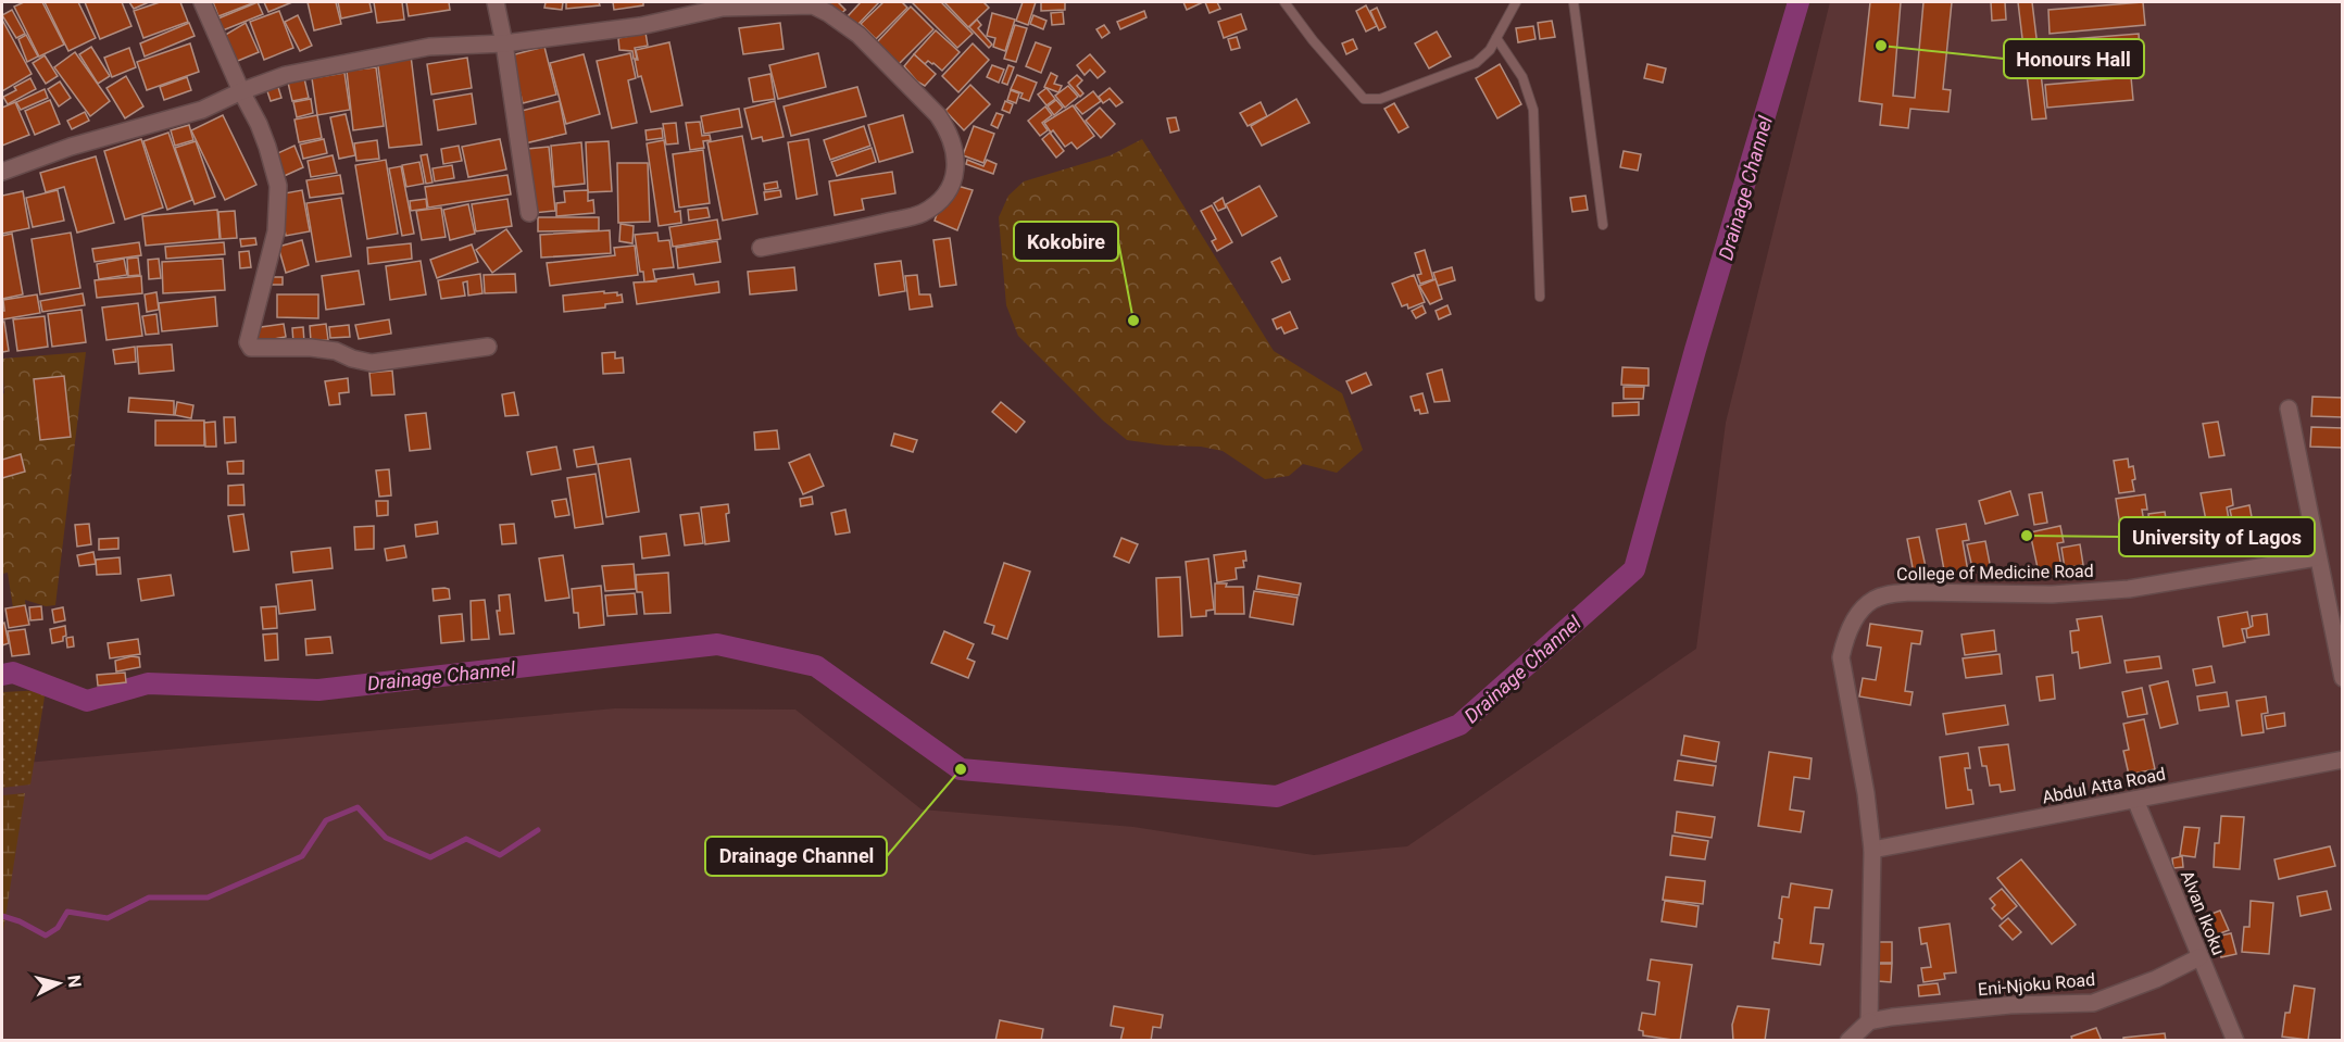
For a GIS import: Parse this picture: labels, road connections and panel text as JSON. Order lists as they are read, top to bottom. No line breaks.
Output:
{"streets":{"street":["College of Medicine Road","Abdul Atta Road","Alvan Ikoku","Eni-Njoku Road"]},"crossings":[["College of Medicine Road","Abdul Atta Road"],["College of Medicine Road","Eni-Njoku Road"],["Abdul Atta Road","Alvan Ikoku"],["Alvan Ikoku","Eni-Njoku Road"]],"water":["Drainage Channel"],"places":["Honours Hall","Kokobire","University of Lagos","Drainage Channel"],"north":"right"}
